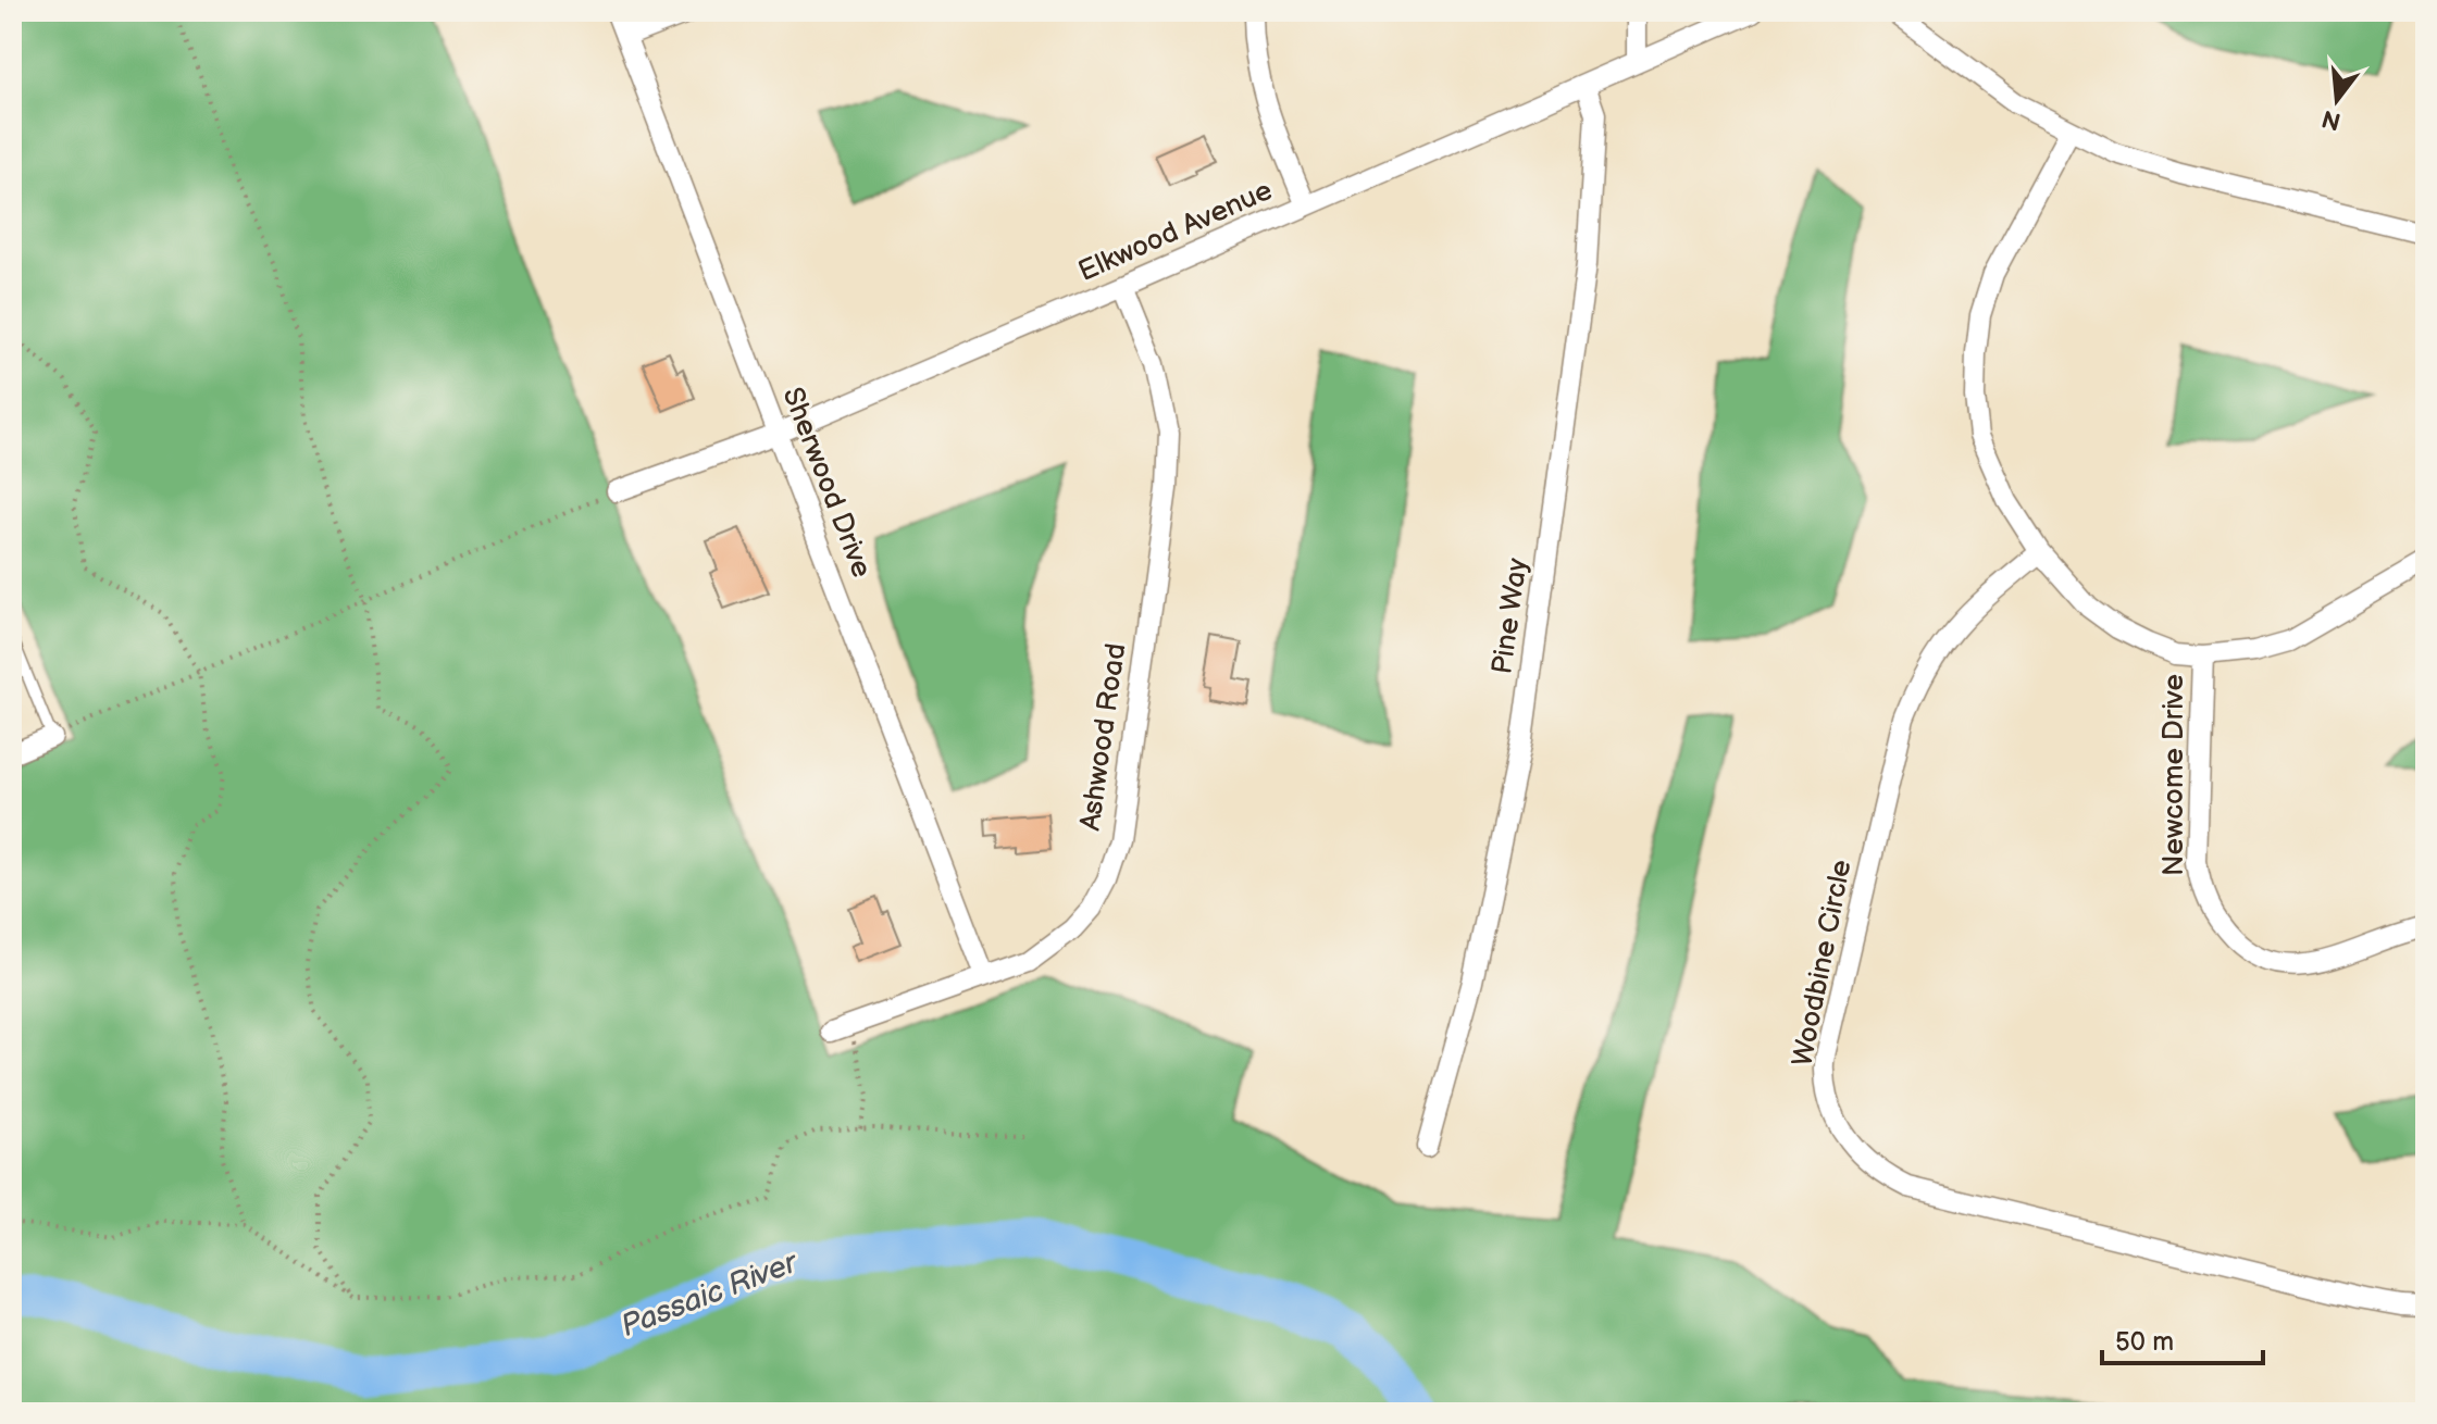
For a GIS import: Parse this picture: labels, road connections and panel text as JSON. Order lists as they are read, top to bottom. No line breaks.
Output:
{"streets":{"street":["Elkwood Avenue","Sherwood Drive","Pine Way","Ashwood Road","Newcome Drive","Woodbine Circle"]},"crossings":[["Elkwood Avenue","Sherwood Drive"],["Elkwood Avenue","Pine Way"],["Elkwood Avenue","Ashwood Road"],["Sherwood Drive","Ashwood Road"]],"water":["Passaic River"],"scale_bar":"50 m","north":"bottom"}
